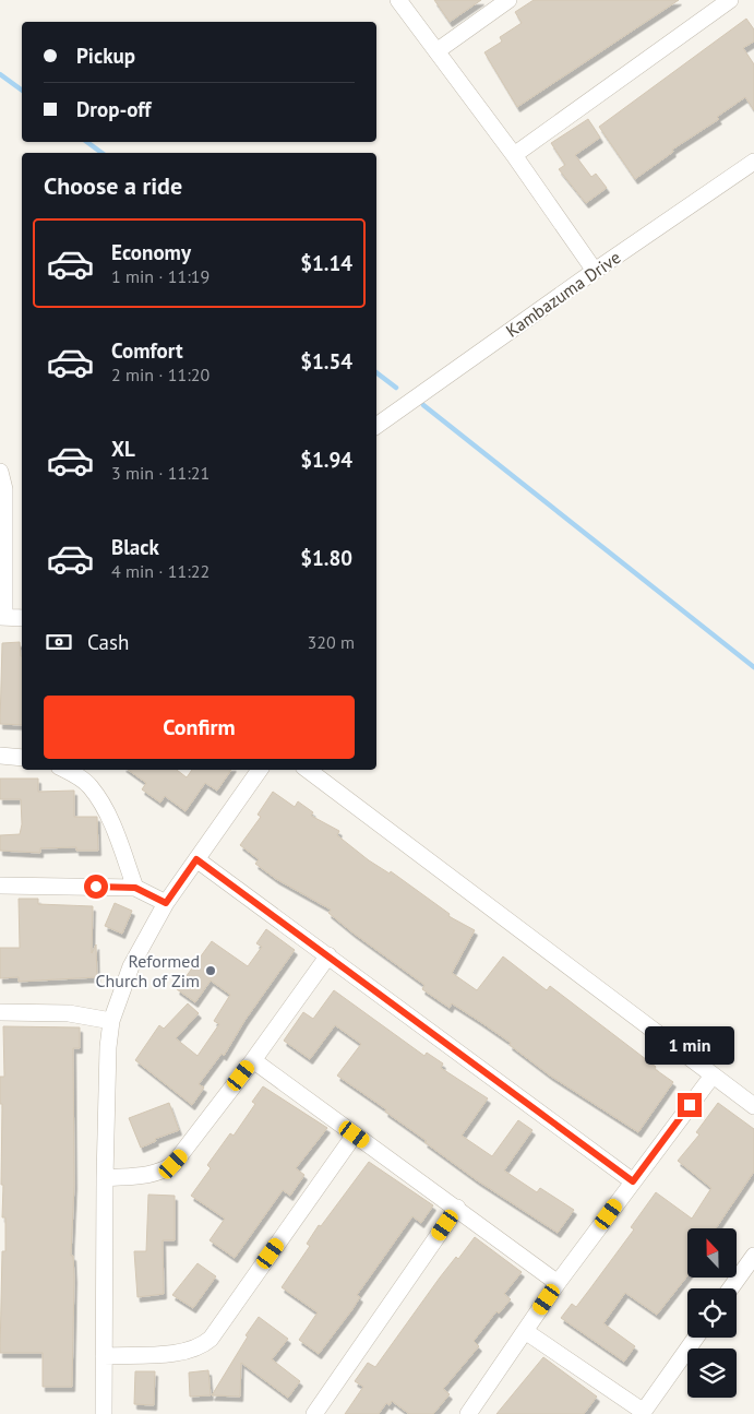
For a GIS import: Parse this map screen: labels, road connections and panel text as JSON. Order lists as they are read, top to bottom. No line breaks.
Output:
{"streets":{"street":["Kambazuma Drive"]},"places":["Reformed Church of Zim"],"north":"top","page":{"banner":["Pickup","Drop-off"],"heading":"Choose a ride","list":[{"name":"Economy","note":"1 min · 11:19","value":"$1.14"},{"name":"Comfort","note":"2 min · 11:20","value":"$1.54"},{"name":"XL","note":"3 min · 11:21","value":"$1.94"},{"name":"Black","note":"4 min · 11:22","value":"$1.80"}],"pay":["Cash","320 m"],"buttons":"Confirm","bubble":"1 min"}}
